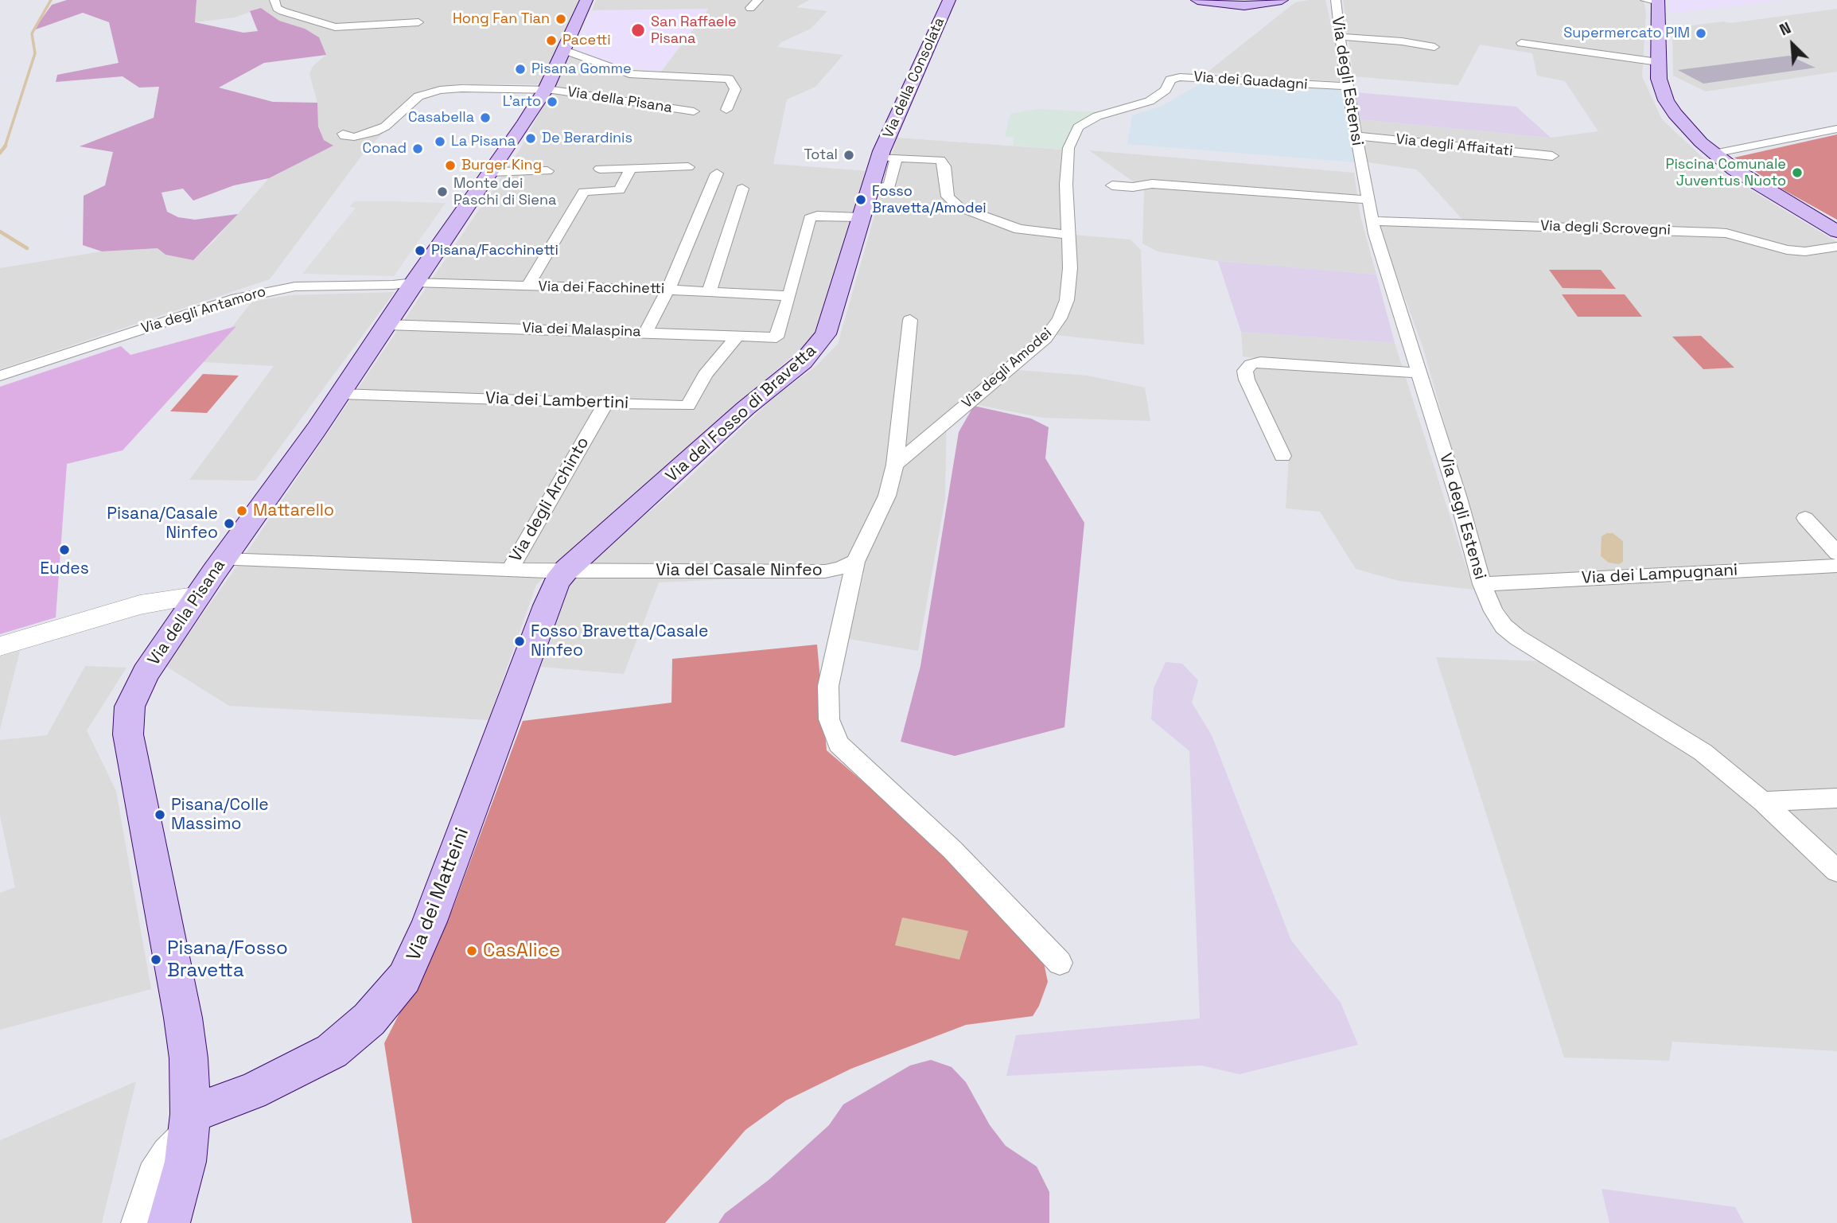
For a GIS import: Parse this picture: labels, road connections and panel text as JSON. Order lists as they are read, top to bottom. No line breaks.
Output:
{"streets":{"main road":["Via della Consolata","Via della Pisana","Via del Fosso di Bravetta","Via dei Matteini"],"street":["Via dei Guadagni","Via degli Estensi","Via degli Affaitati","Via degli Scrovegni","Via dei Facchinetti","Via degli Antamoro","Via dei Malaspina","Via degli Amodei","Via dei Lambertini","Via degli Archinto","Via del Casale Ninfeo","Via dei Lampugnani"]},"crossings":[["Via della Consolata","Via del Fosso di Bravetta"],["Via dei Guadagni","Via degli Estensi"],["Via dei Guadagni","Via degli Amodei"],["Via degli Estensi","Via degli Affaitati"],["Via degli Estensi","Via degli Scrovegni"],["Via degli Estensi","Via dei Lampugnani"],["Via della Pisana","Via dei Facchinetti"],["Via della Pisana","Via degli Antamoro"],["Via della Pisana","Via dei Malaspina"],["Via della Pisana","Via dei Lambertini"],["Via della Pisana","Via del Casale Ninfeo"],["Via della Pisana","Via dei Matteini"],["Via dei Facchinetti","Via degli Antamoro"],["Via dei Facchinetti","Via dei Malaspina"],["Via dei Malaspina","Via dei Lambertini"],["Via dei Lambertini","Via degli Archinto"],["Via del Fosso di Bravetta","Via del Casale Ninfeo"],["Via del Fosso di Bravetta","Via dei Matteini"],["Via degli Archinto","Via del Casale Ninfeo"],["Via del Casale Ninfeo","Via dei Matteini"]],"places":["Hong Fan Tian","San Raffaele Pisana","Supermercato PIM","Pacetti","Pisana Gomme","L'arto","Casabella","De Berardinis","La Pisana","Conad","Total","Burger King","Piscina Comunale Juventus Nuoto","Monte dei Paschi di Siena","Fosso Bravetta/Amodei","Pisana/Facchinetti","Mattarello","Pisana/Casale Ninfeo","Eudes","Fosso Bravetta/Casale Ninfeo","Pisana/Colle Massimo","CasAlice","Pisana/Fosso Bravetta"],"north":"top left"}
